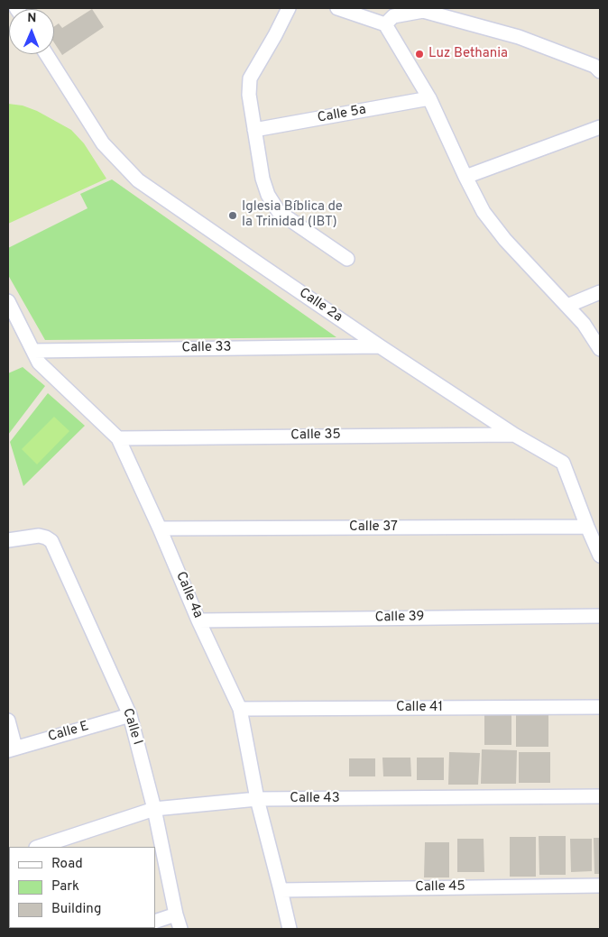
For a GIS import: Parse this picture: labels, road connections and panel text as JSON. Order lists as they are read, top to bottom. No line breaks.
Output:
{"streets":{"street":["Calle 5a","Calle 2a","Calle 33","Calle 35","Calle 37","Calle 4a","Calle 39","Calle 41","Calle I","Calle E","Calle 43","Calle 45"]},"crossings":[["Calle 2a","Calle 33"],["Calle 2a","Calle 35"],["Calle 2a","Calle 37"],["Calle 33","Calle 4a"],["Calle 35","Calle 4a"],["Calle 37","Calle 4a"],["Calle 4a","Calle 39"],["Calle 4a","Calle 41"],["Calle 4a","Calle 43"],["Calle 4a","Calle 45"],["Calle I","Calle E"],["Calle I","Calle 43"]],"places":["Luz Bethania","Iglesia Bíblica de la Trinidad (IBT)"],"legend":["Road","Park","Building"],"north":"top"}
